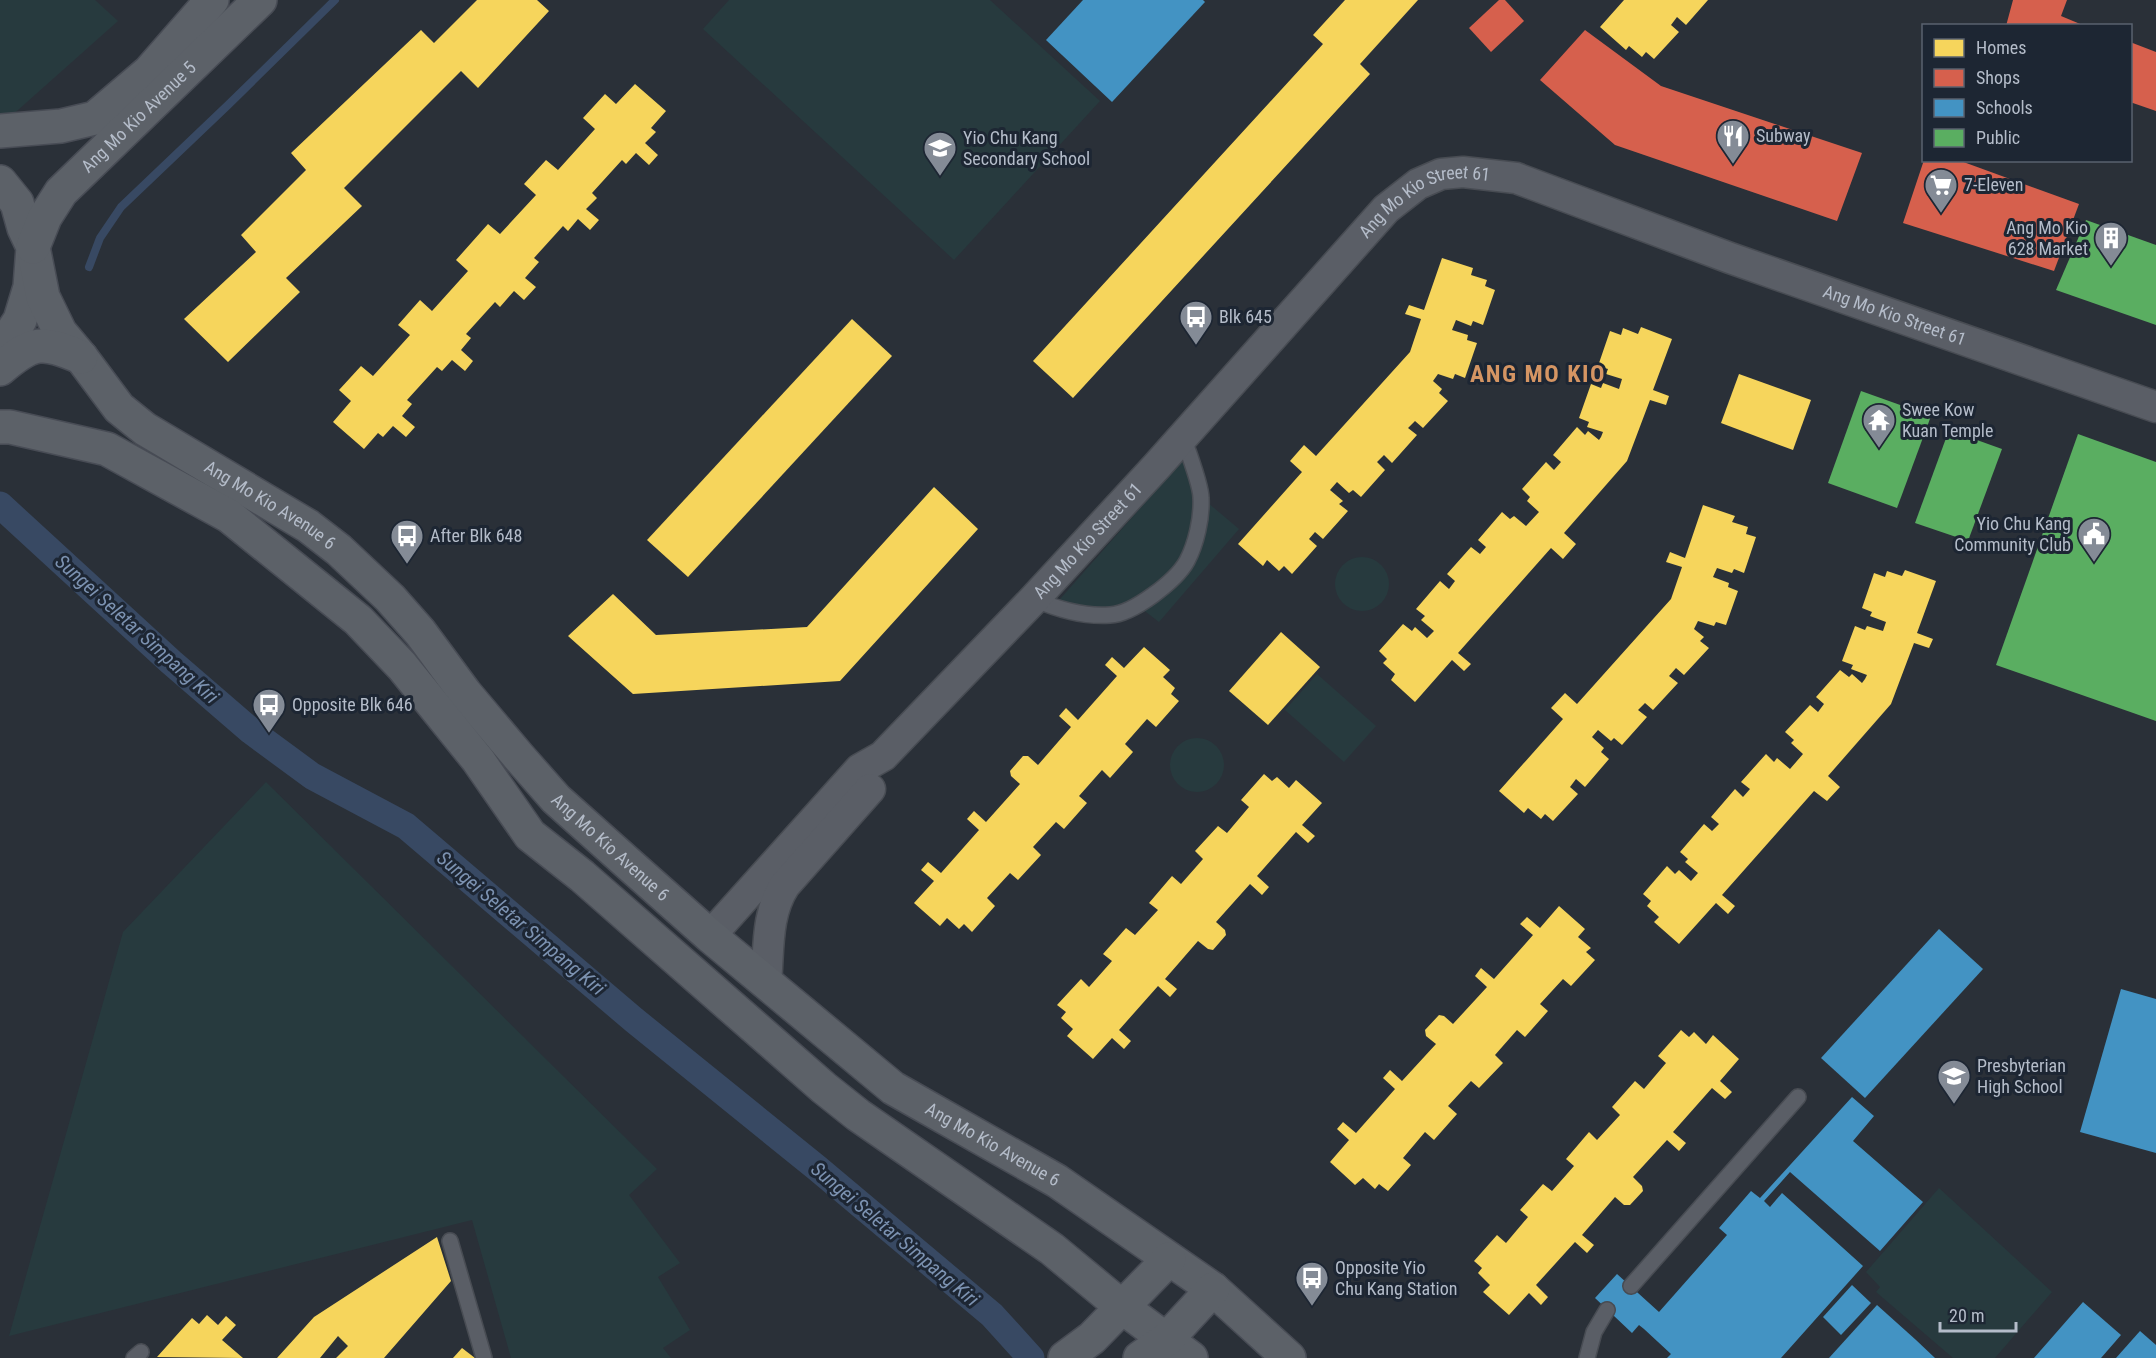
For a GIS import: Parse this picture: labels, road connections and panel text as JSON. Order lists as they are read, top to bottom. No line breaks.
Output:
{"streets":{"main road":["Ang Mo Kio Avenue 5","Ang Mo Kio Avenue 6"],"street":["Ang Mo Kio Street 61"]},"crossings":[["Ang Mo Kio Avenue 5","Ang Mo Kio Avenue 6"],["Ang Mo Kio Street 61","Ang Mo Kio Avenue 6"]],"districts":["ANG MO KIO"],"water":["Sungei Seletar Simpang Kiri"],"places":{"restaurant":["Subway"],"school or university":["Yio Chu Kang Secondary School","Presbyterian High School"],"supermarket":["7-Eleven"],"building":["Ang Mo Kio 628 Market"],"bus stop":["Blk 645","After Blk 648","Opposite Blk 646","Opposite Yio Chu Kang Station"],"temple":["Swee Kow Kuan Temple"],"public building":["Yio Chu Kang Community Club"]},"legend":["Homes","Shops","Schools","Public"],"scale_bar":"20 m"}
